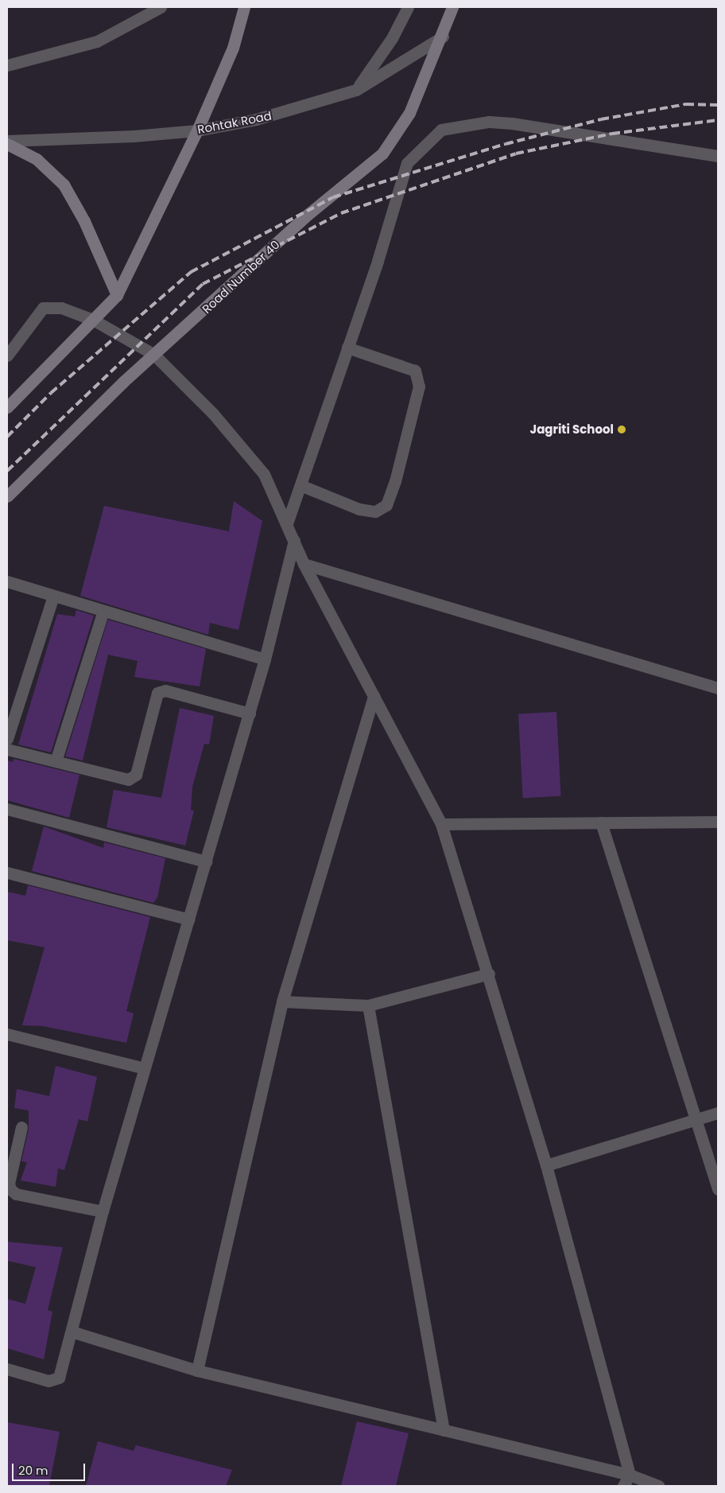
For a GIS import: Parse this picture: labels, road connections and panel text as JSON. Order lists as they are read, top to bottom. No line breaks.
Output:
{"streets":{"main road":["Road Number 40"],"street":["Rohtak Road"]},"crossings":[["Rohtak Road","Road Number 40"]],"places":["Jagriti School"],"scale_bar":"20 m"}
